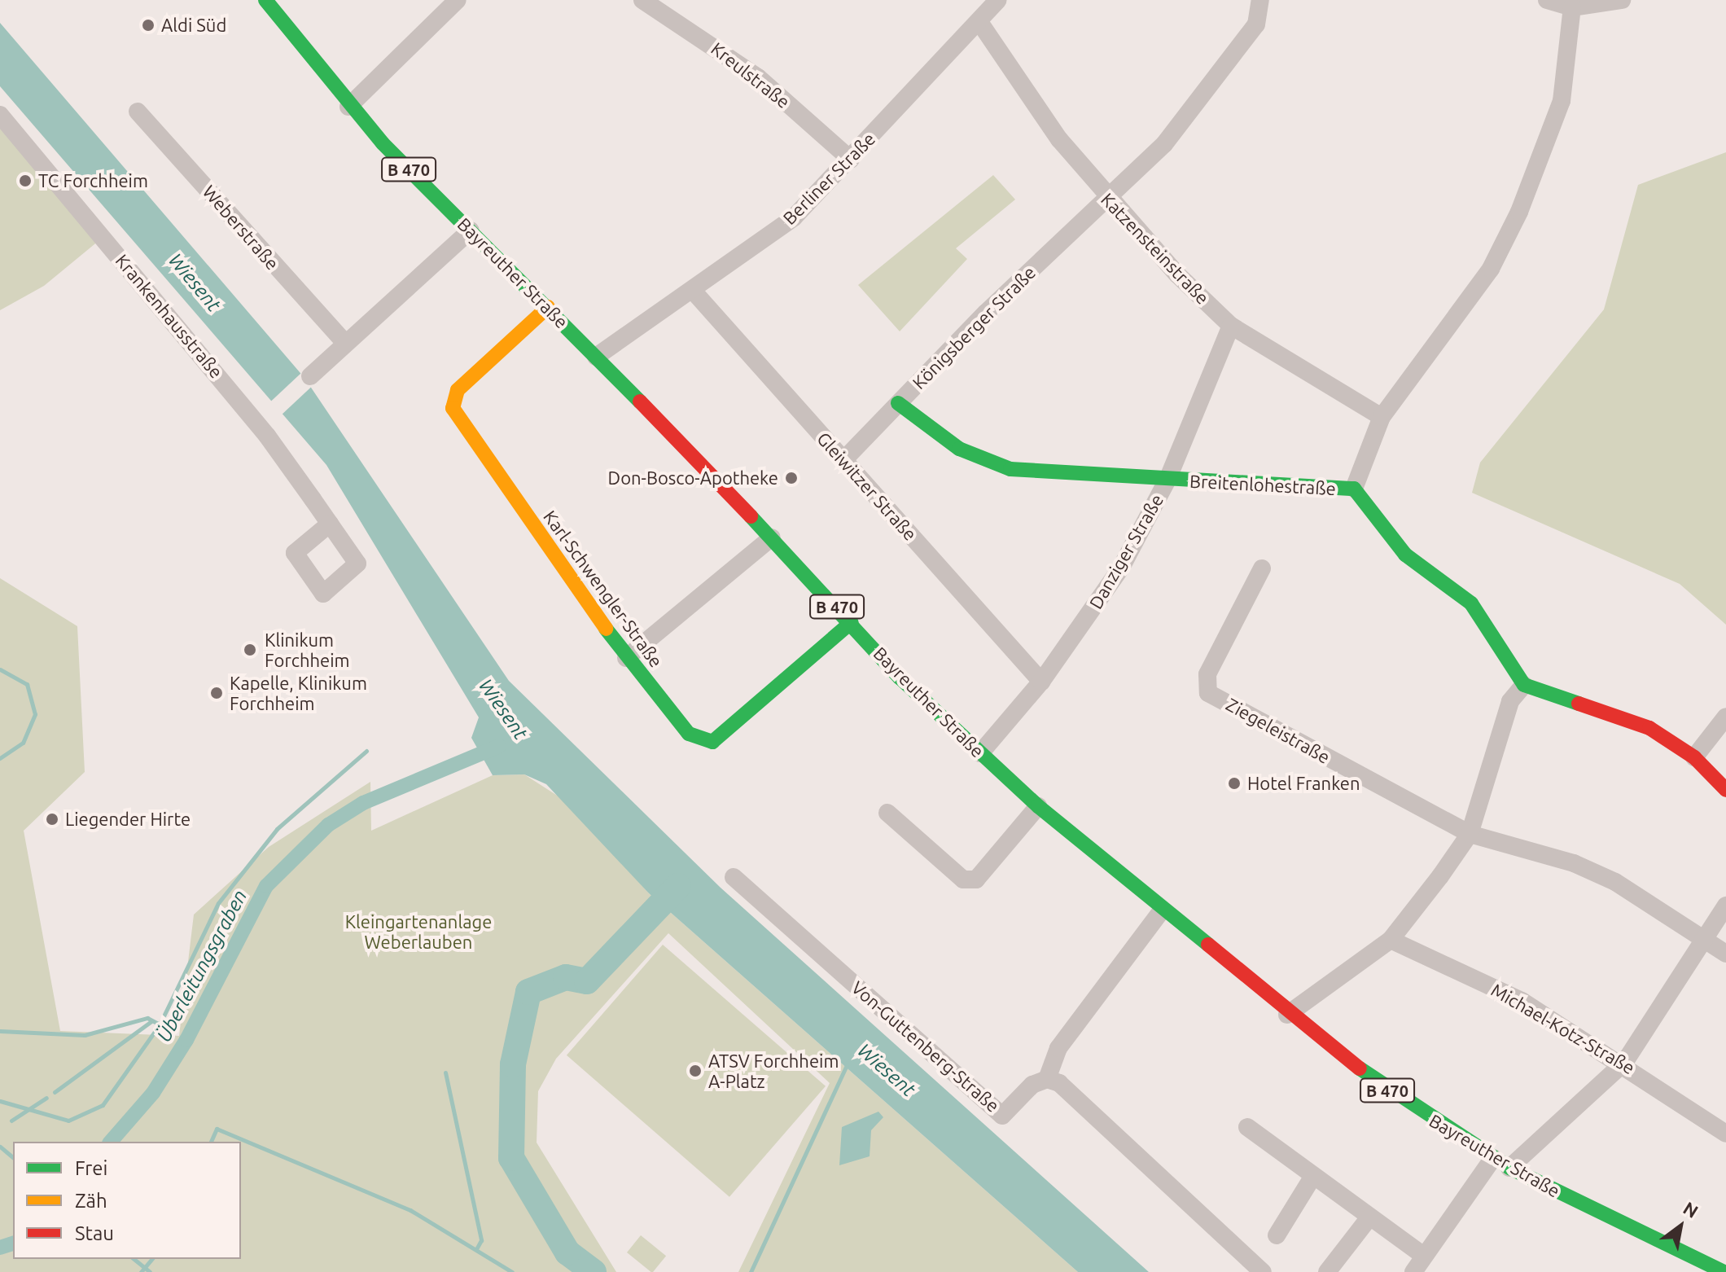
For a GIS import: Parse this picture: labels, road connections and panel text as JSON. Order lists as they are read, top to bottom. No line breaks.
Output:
{"streets":{"main road":["B 470","Bayreuther Straße","Breitenlohestraße","Karl-Schwengler-Straße"],"street":["Kreulstraße","Berliner Straße","Weberstraße","Katzensteinstraße","Krankenhausstraße","Königsberger Straße","Gleiwitzer Straße","Danziger Straße","Ziegeleistraße","Michael-Kotz-Straße","Von-Guttenberg-Straße"]},"crossings":[["Kreulstraße","Berliner Straße"],["Berliner Straße","Katzensteinstraße"],["Berliner Straße","Bayreuther Straße"],["Berliner Straße","Gleiwitzer Straße"],["Katzensteinstraße","Königsberger Straße"],["Katzensteinstraße","Danziger Straße"],["Bayreuther Straße","Danziger Straße"],["Bayreuther Straße","Karl-Schwengler-Straße"],["Königsberger Straße","Breitenlohestraße"],["Königsberger Straße","Gleiwitzer Straße"],["Breitenlohestraße","Danziger Straße"],["Gleiwitzer Straße","Danziger Straße"]],"water":["Wiesent","Überleitungsgraben"],"parks":["Kleingartenanlage Weberlauben"],"places":["Aldi Süd","TC Forchheim","Don-Bosco-Apotheke","Klinikum Forchheim","Kapelle, Klinikum Forchheim","Hotel Franken","Liegender Hirte","ATSV Forchheim A-Platz"],"legend":["Frei","Zäh","Stau"],"north":"top right"}
